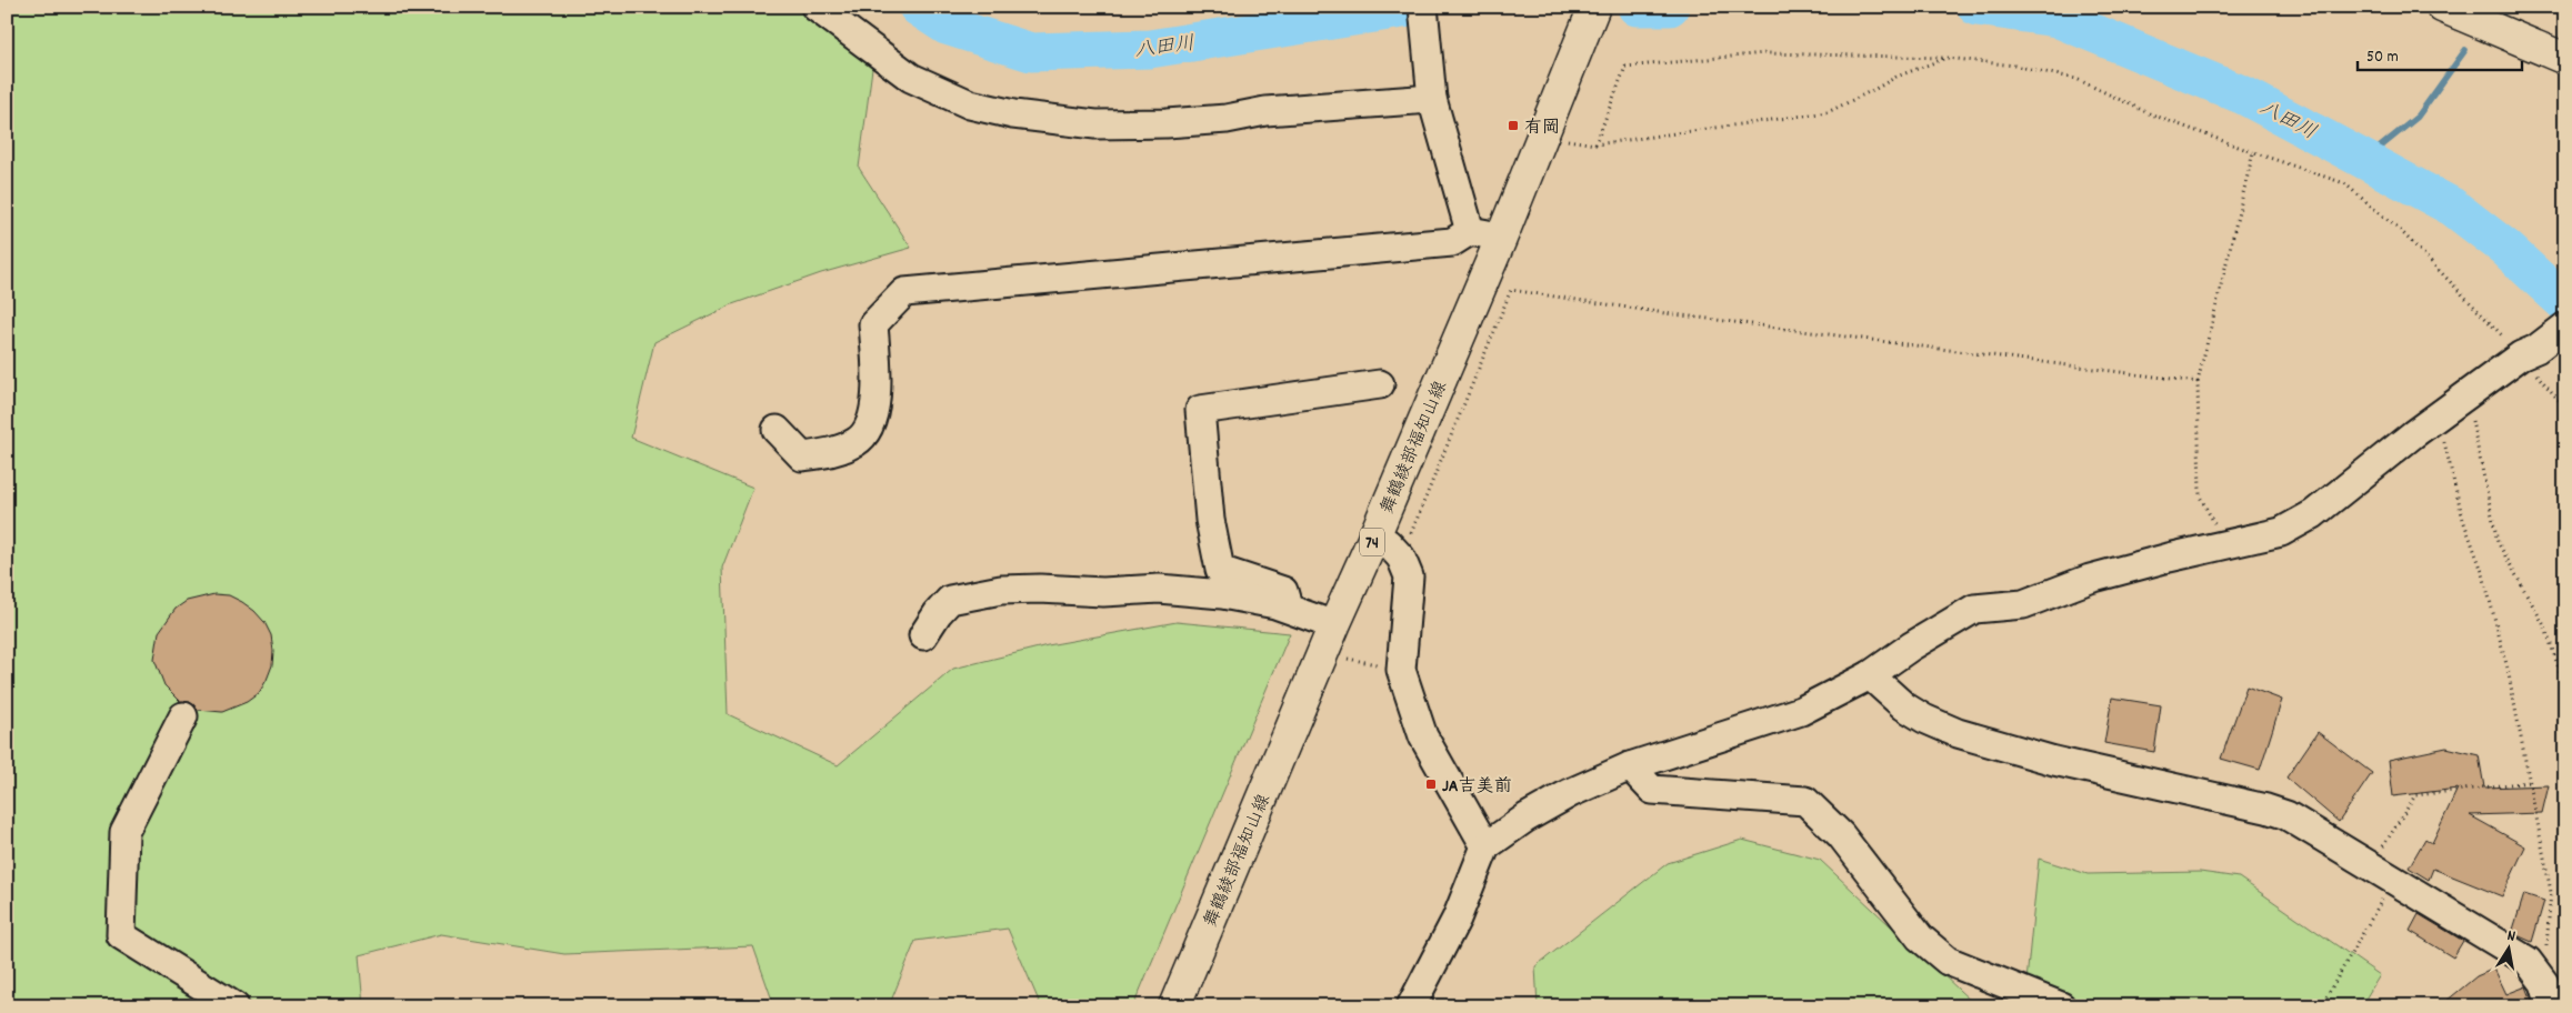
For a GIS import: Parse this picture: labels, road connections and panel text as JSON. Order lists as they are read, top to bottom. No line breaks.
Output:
{"streets":{"main road":["舞鶴綾部福知山線","74"]},"water":["八田川"],"places":{"transit":["有岡","JA吉美前"]},"scale_bar":"50 m","north":"top"}
